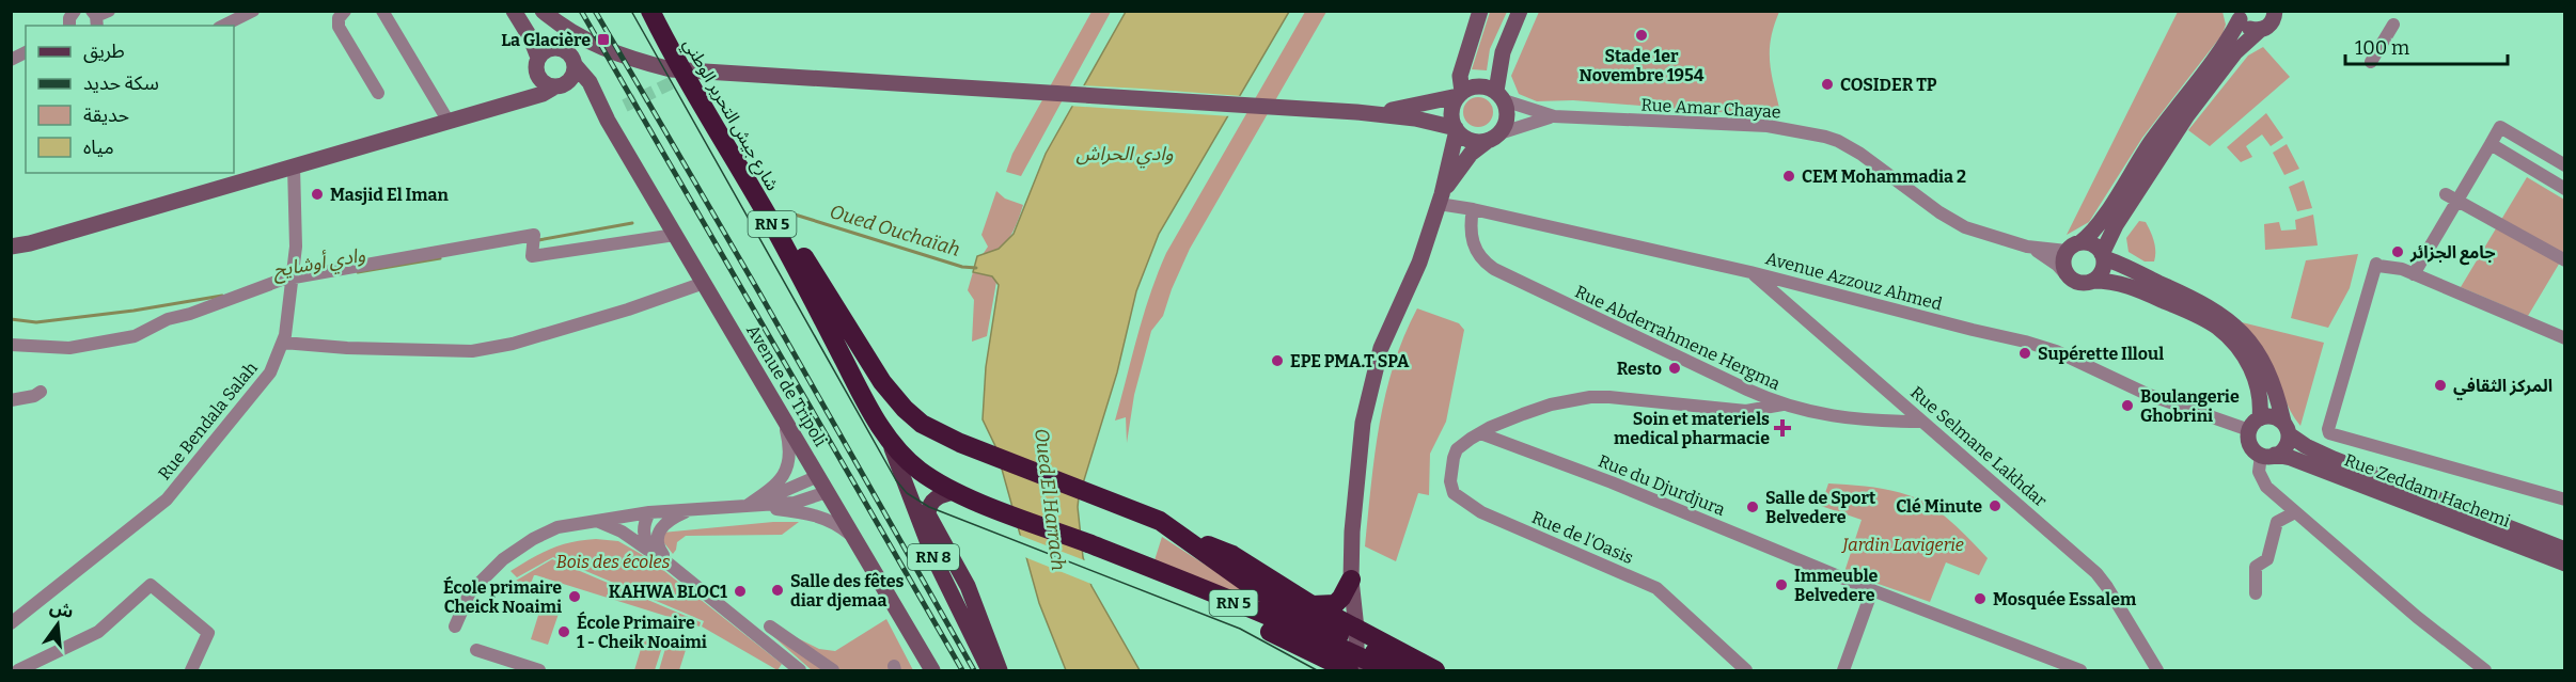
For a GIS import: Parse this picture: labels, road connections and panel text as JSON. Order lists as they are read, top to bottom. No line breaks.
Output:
{"streets":{"highway":["شارع جيش التحرير الوطني","RN 5"],"main road":["Avenue de Tripoli","Rue Zeddam Hachemi","RN 8"],"street":["Rue Amar Chayae","Avenue Azzouz Ahmed","Rue Abderrahmene Hergma","Rue Bendala Salah","Rue Selmane Lakhdar","Rue du Djurdjura","Rue de l'Oasis"]},"crossings":[["شارع جيش التحرير الوطني","RN 5"],["شارع جيش التحرير الوطني","RN 8"],["RN 5","RN 8"],["Avenue Azzouz Ahmed","Rue Abderrahmene Hergma"],["Avenue Azzouz Ahmed","Rue Selmane Lakhdar"],["Avenue Azzouz Ahmed","Rue Zeddam Hachemi"],["Rue Abderrahmene Hergma","Rue Selmane Lakhdar"],["Rue du Djurdjura","Rue de l'Oasis"]],"water":["وادي الحراش","Oued Ouchaïah","وادي أوشايح","Oued El Harrach"],"parks":["Jardin Lavigerie","Bois des écoles"],"places":{"other":["Stade 1er Novembre 1954","COSIDER TP","CEM Mohammadia 2","Masjid El Iman","جامع الجزائر","Supérette Illoul","EPE PMA.T SPA","Resto","المركز الثقافي","Boulangerie Ghobrini","Clé Minute","Salle de Sport Belvedere","Immeuble Belvedere","Salle des fêtes diar djemaa","KAHWA BLOC1","École primaire Cheick Noaimi","Mosquée Essalem","École Primaire 1 - Cheik Noaimi"],"transit":["La Glacière"],"health":["Soin et materiels medical pharmacie"]},"legend":["طريق","سكة حديد","حديقة","مياه"],"scale_bar":"100 m","north":"top"}
